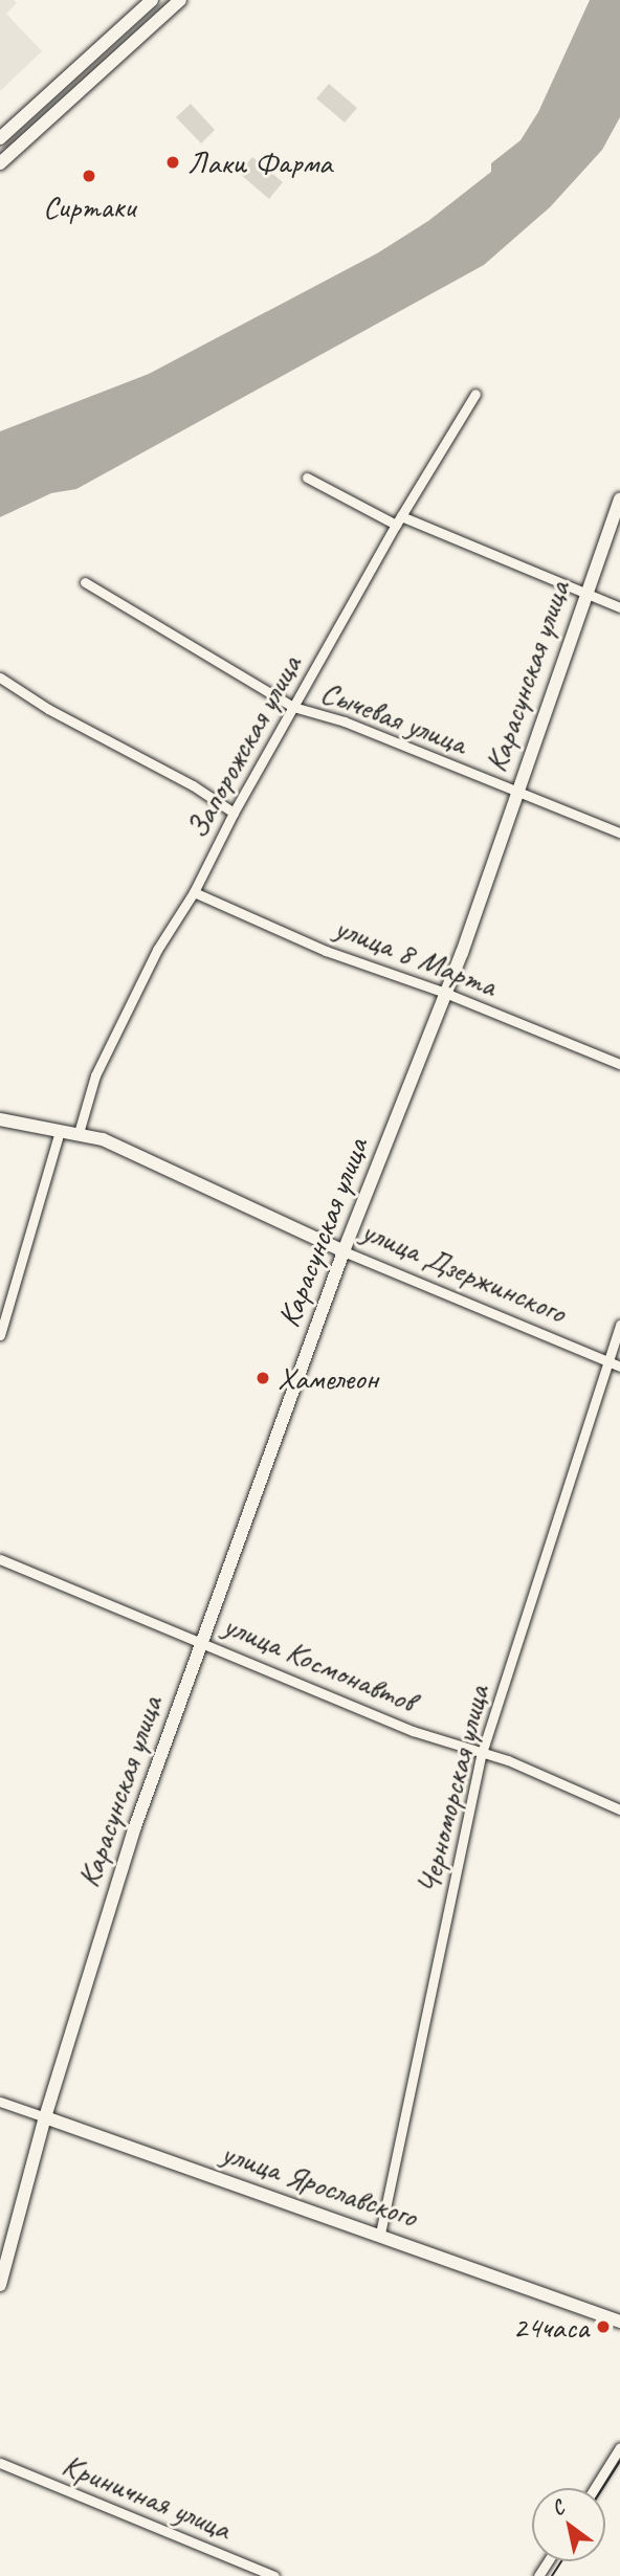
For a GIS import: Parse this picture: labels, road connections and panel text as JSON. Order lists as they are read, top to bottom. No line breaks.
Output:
{"streets":{"street":["Карасунская улица","Сычевая улица","Запорожская улица","улица 8 Марта","улица Дзержинского","улица Космонавтов","Черноморская улица","улица Ярославского","Криничная улица"]},"crossings":[["Карасунская улица","Сычевая улица"],["Карасунская улица","улица 8 Марта"],["Карасунская улица","улица Дзержинского"],["Карасунская улица","улица Космонавтов"],["Карасунская улица","улица Ярославского"],["Сычевая улица","Запорожская улица"],["Запорожская улица","улица 8 Марта"],["Запорожская улица","улица Дзержинского"],["улица Дзержинского","Черноморская улица"],["улица Космонавтов","Черноморская улица"],["Черноморская улица","улица Ярославского"]],"places":["Лаки Фарма","Сиртаки","Хамелеон","24часа"],"north":"top left"}
